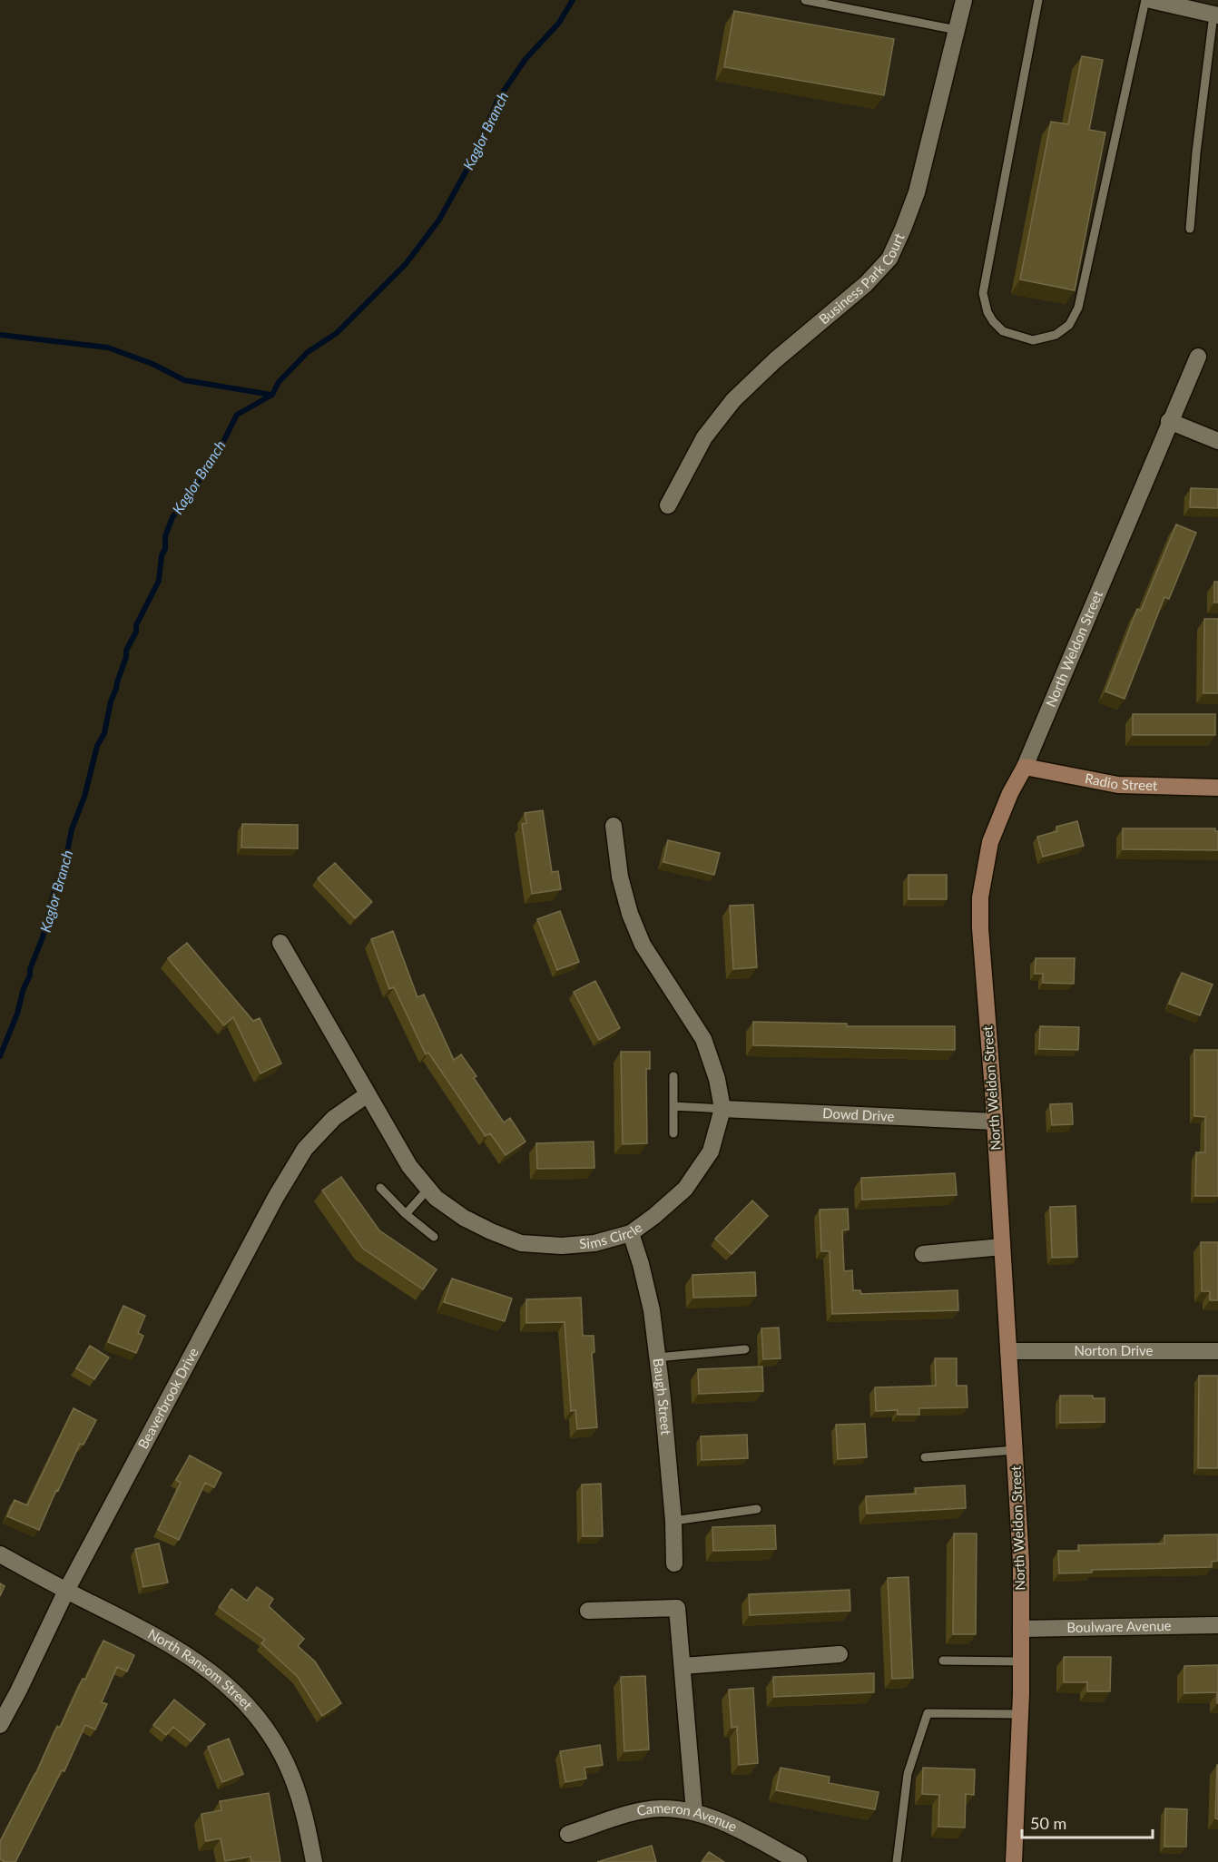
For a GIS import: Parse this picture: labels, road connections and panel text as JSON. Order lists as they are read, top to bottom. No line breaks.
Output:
{"streets":{"street":["Business Park Court","North Weldon Street","Radio Street","Dowd Drive","Sims Circle","Norton Drive","Baugh Street","Beaverbrook Drive","Boulware Avenue","North Ransom Street","Cameron Avenue"]},"crossings":[["North Weldon Street","Radio Street"],["North Weldon Street","Dowd Drive"],["North Weldon Street","Norton Drive"],["North Weldon Street","Boulware Avenue"],["Dowd Drive","Sims Circle"],["Sims Circle","Baugh Street"],["Sims Circle","Beaverbrook Drive"],["Beaverbrook Drive","North Ransom Street"]],"water":["Kaglor Branch"],"scale_bar":"50 m"}
